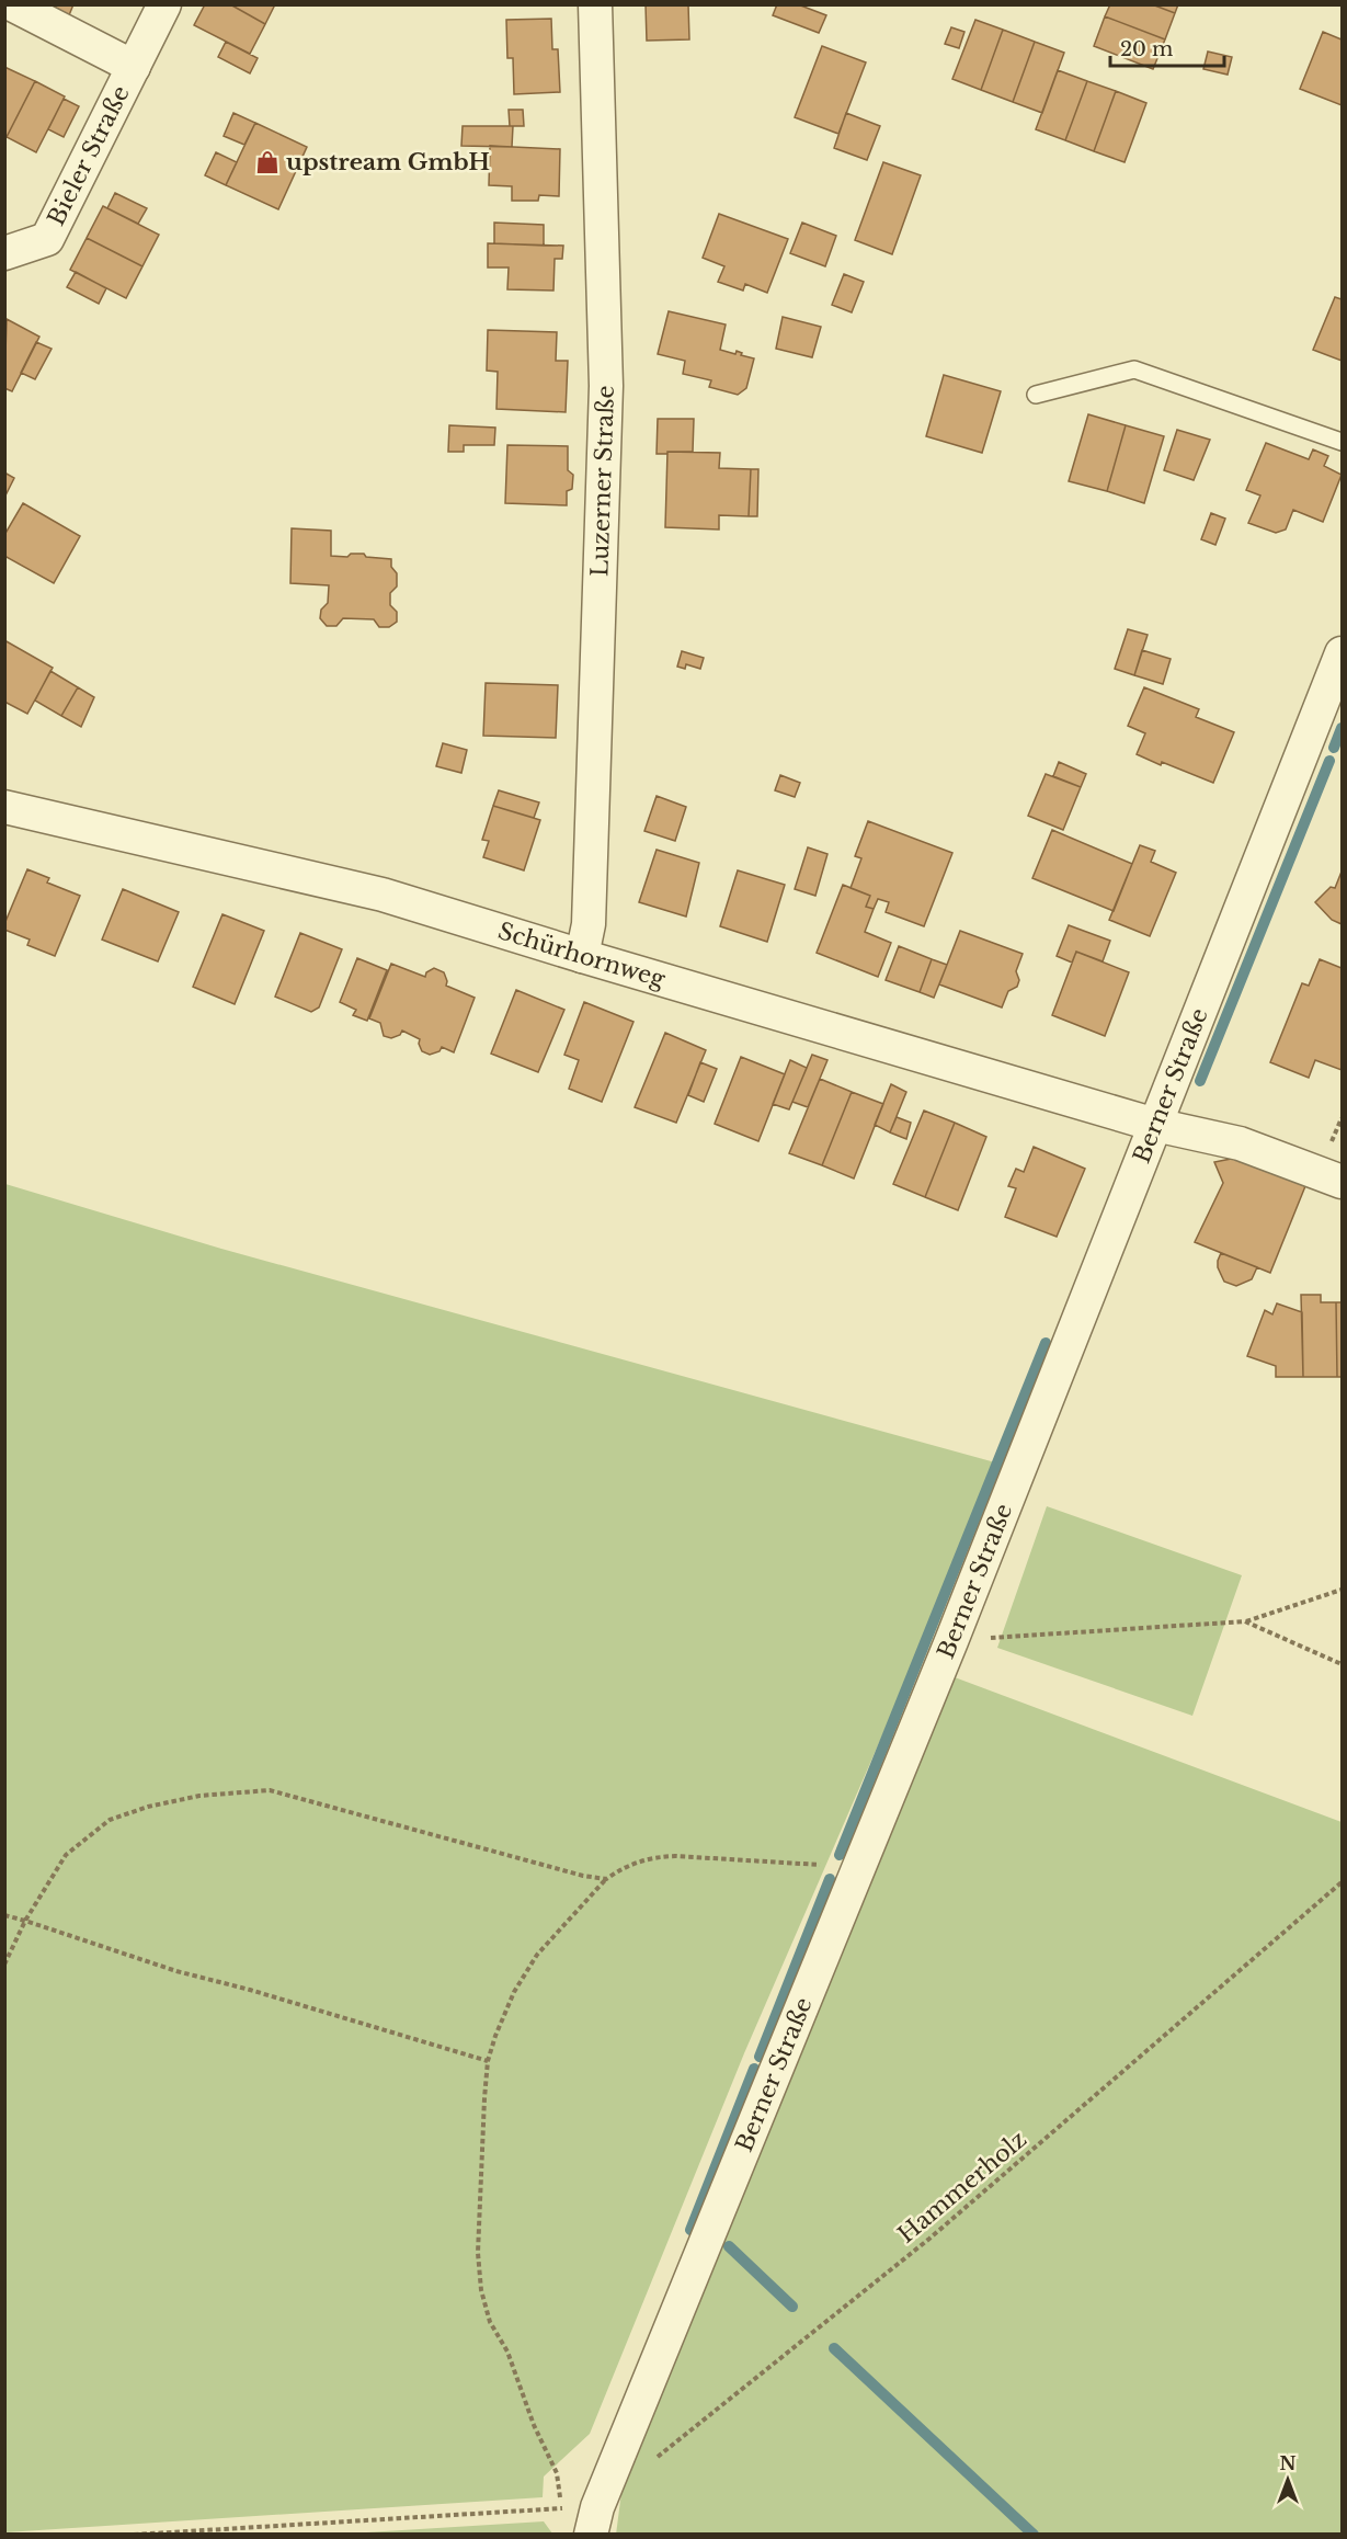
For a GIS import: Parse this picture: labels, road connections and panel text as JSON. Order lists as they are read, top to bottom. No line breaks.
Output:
{"streets":{"street":["Bieler Straße","Luzerner Straße","Schürhornweg","Berner Straße"],"path":["Hammerholz"]},"crossings":[["Luzerner Straße","Schürhornweg"],["Schürhornweg","Berner Straße"]],"places":{"shop":["upstream GmbH"]},"scale_bar":"20 m","north":"top"}
